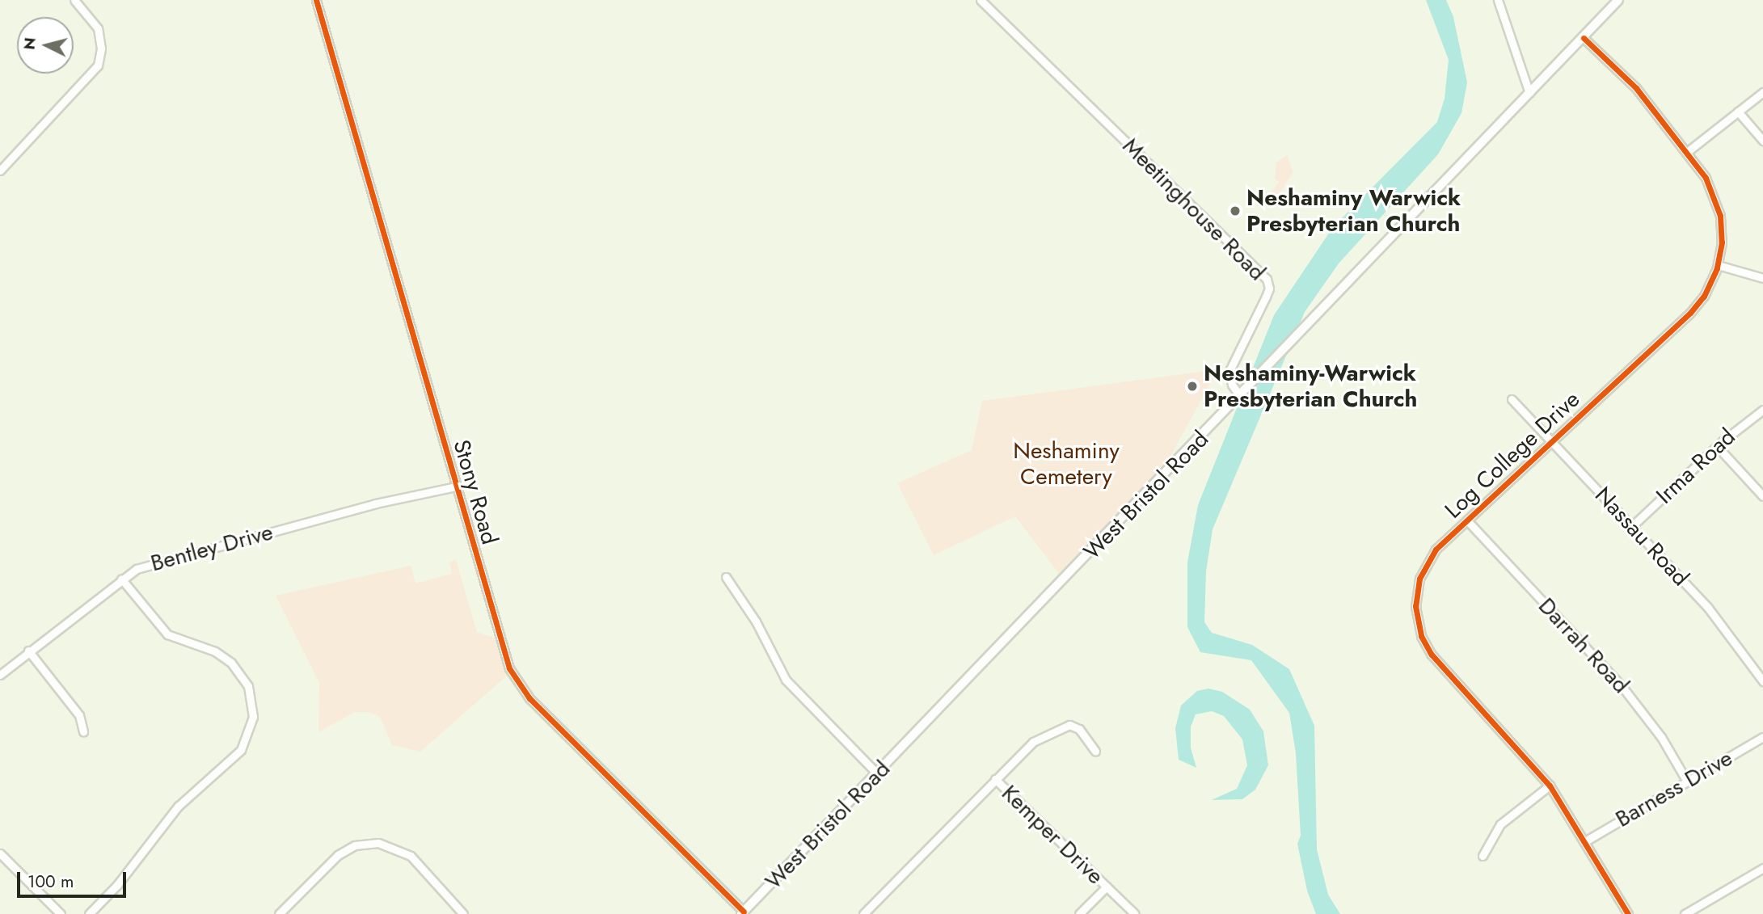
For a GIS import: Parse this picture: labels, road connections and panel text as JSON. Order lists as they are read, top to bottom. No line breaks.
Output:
{"streets":{"main road":["West Bristol Road"],"street":["Meetinghouse Road","Log College Drive","Irma Road","Stony Road","Nassau Road","Bentley Drive","Darrah Road","Barness Drive","Kemper Drive"]},"crossings":[["Meetinghouse Road","West Bristol Road"],["Log College Drive","West Bristol Road"],["Log College Drive","Nassau Road"],["Log College Drive","Darrah Road"],["Log College Drive","Barness Drive"],["Irma Road","Nassau Road"],["Stony Road","West Bristol Road"],["Stony Road","Bentley Drive"],["Darrah Road","Barness Drive"]],"parks":["Neshaminy Cemetery"],"places":["Neshaminy Warwick Presbyterian Church","Neshaminy-Warwick Presbyterian Church"],"scale_bar":"100 m","north":"left"}
